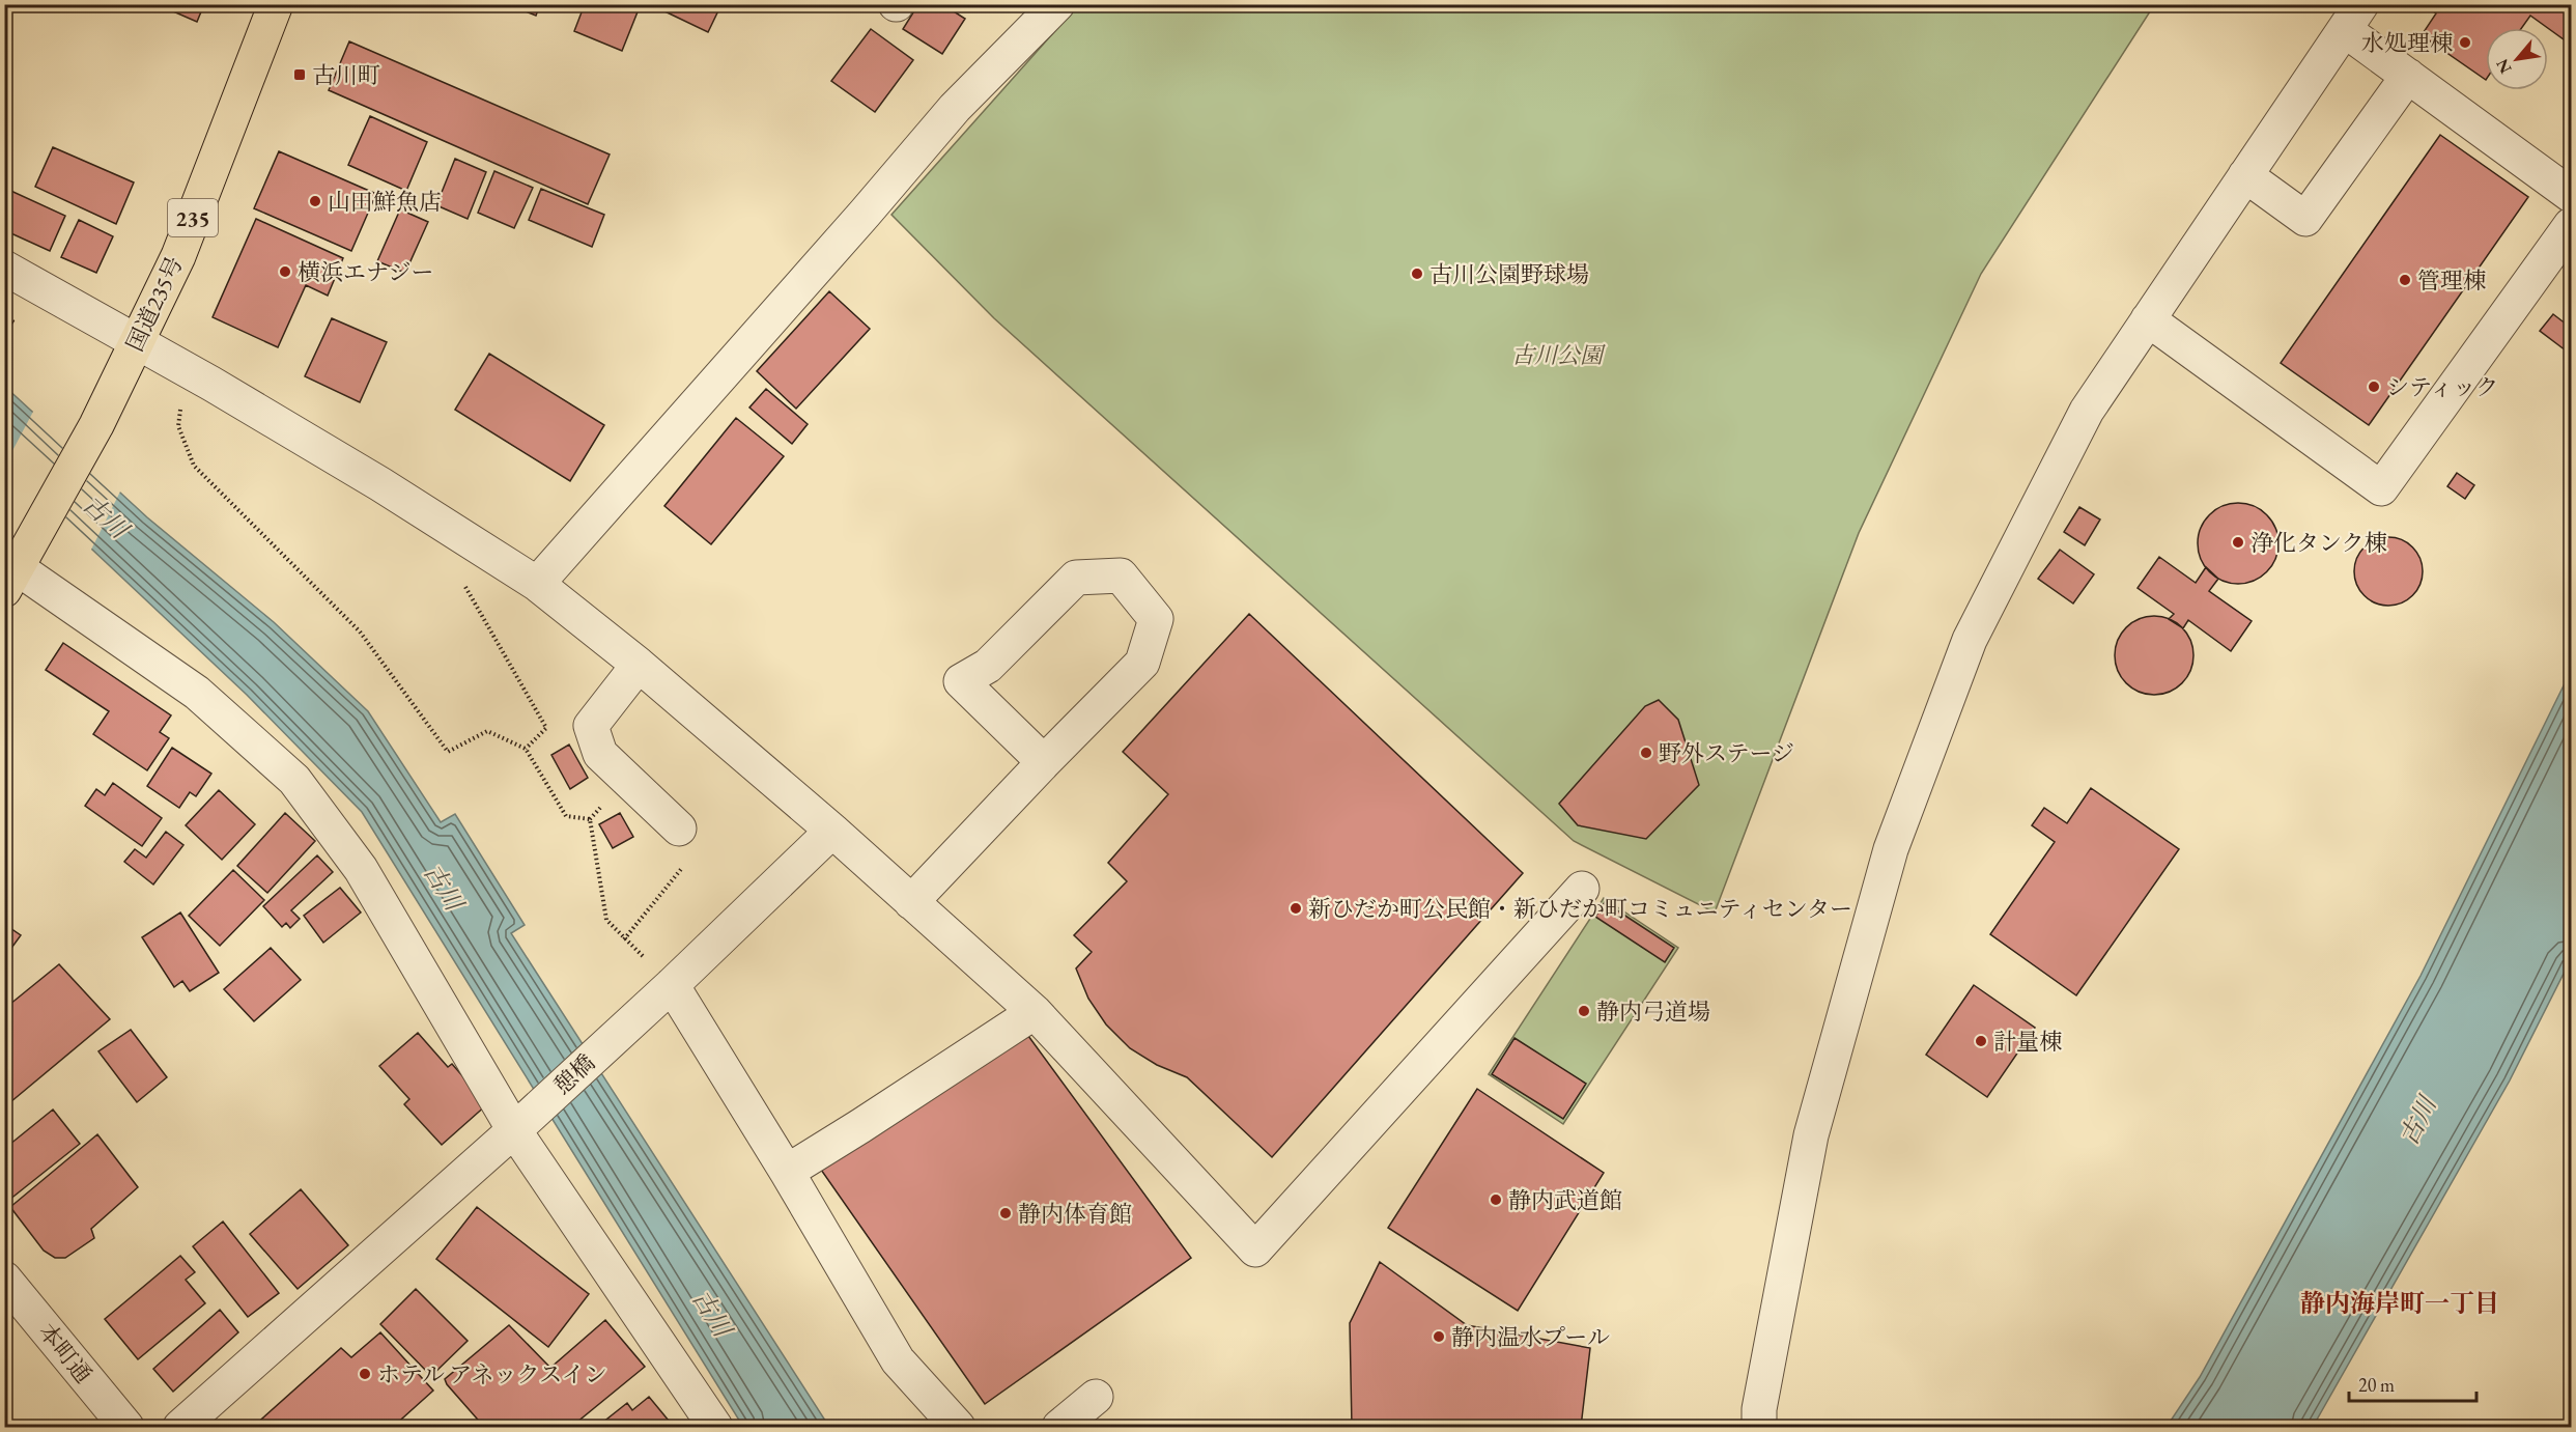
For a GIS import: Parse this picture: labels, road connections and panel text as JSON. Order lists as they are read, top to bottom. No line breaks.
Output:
{"streets":{"highway":["235","国道235号"],"street":["憩橋","本町通"]},"districts":["静内海岸町一丁目"],"water":["古川"],"parks":["古川公園"],"places":{"other":["水処理棟","山田鮮魚店","横浜エナジー","古川公園野球場","管理棟","シティック","浄化タンク棟","野外ステージ","新ひだか町公民館・新ひだか町コミュニティセンター","静内弓道場","計量棟","静内武道館","静内体育館","静内温水プール","ホテル アネックスイン"],"transit":["古川町"]},"scale_bar":"20 m","north":"bottom left"}
